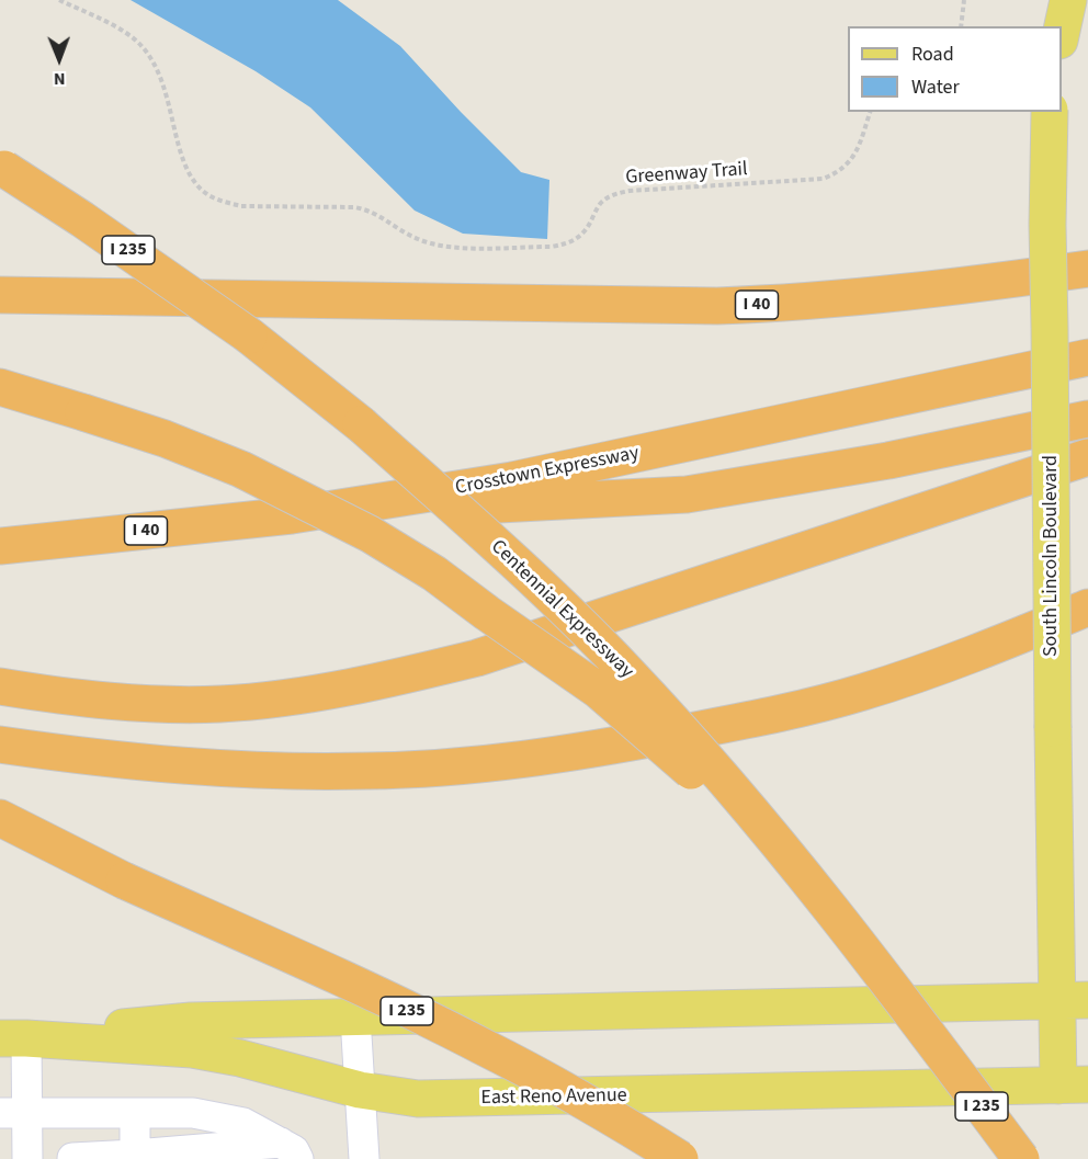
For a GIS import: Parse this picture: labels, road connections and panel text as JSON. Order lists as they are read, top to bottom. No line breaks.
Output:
{"streets":{"highway":["I 235","I 40","Crosstown Expressway","Centennial Expressway"],"main road":["South Lincoln Boulevard","East Reno Avenue"],"path":["Greenway Trail"]},"crossings":[["South Lincoln Boulevard","East Reno Avenue"]],"legend":["Road","Water"],"north":"bottom"}
